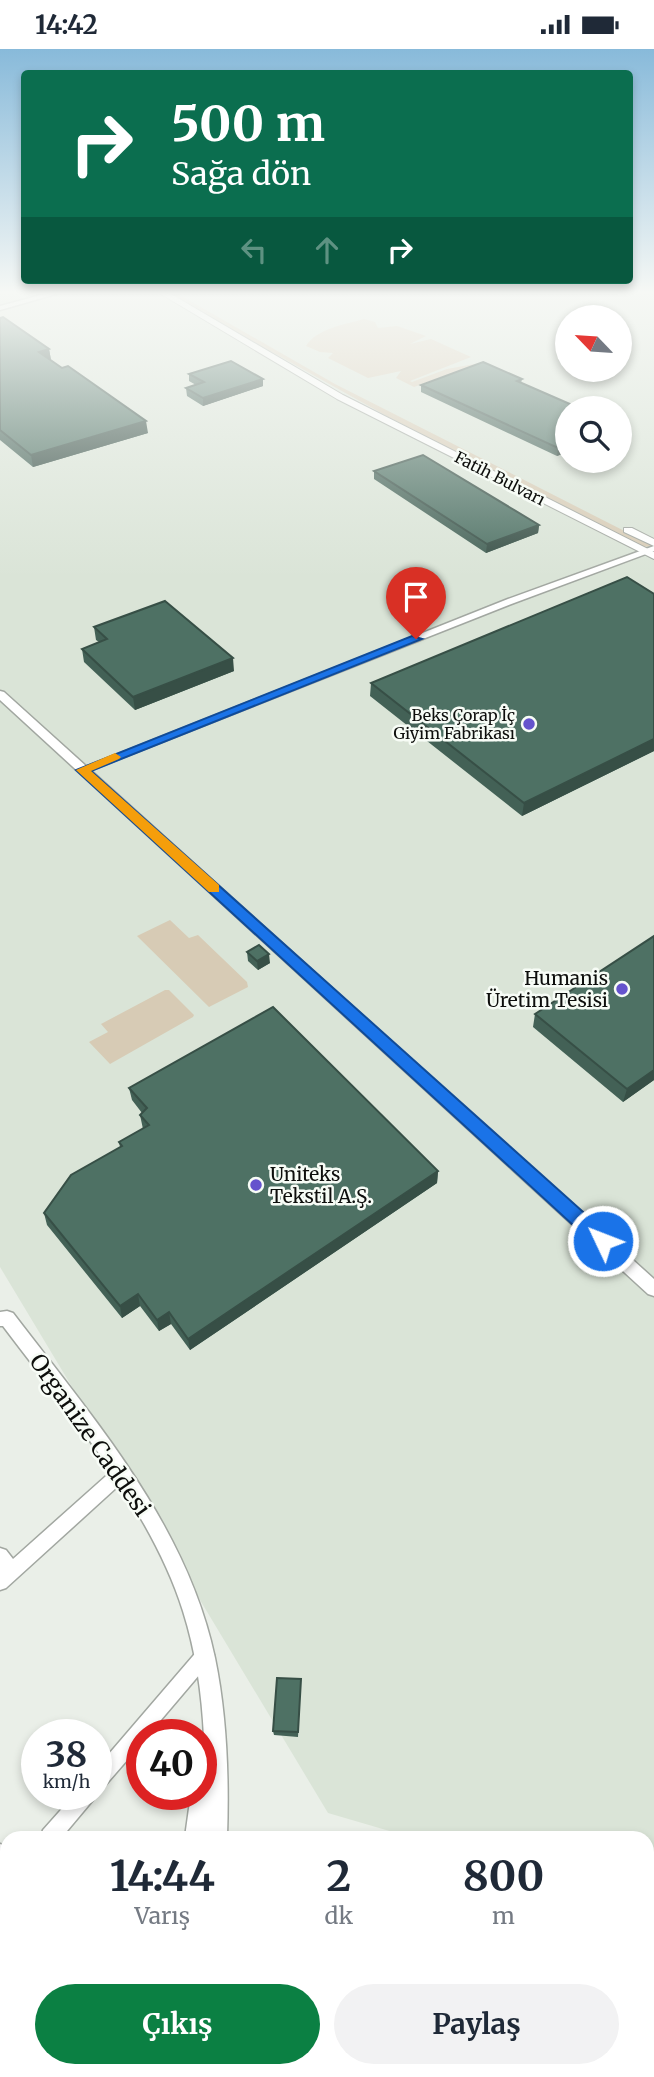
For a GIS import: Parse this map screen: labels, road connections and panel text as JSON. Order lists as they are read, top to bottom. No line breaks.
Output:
{"streets":{"main road":["Fatih Bulvarı"],"street":["Organize Caddesi"]},"places":["Beks Çorap İç Giyim Fabrikası","Humanis Üretim Tesisi","Uniteks Tekstil A.Ş."],"north":"top left","page":{"status":"14:42","turn":["500 m","Sağa dön"],"speed":"38 km/h","limit":"40","eta":["14:44","Varış","2","dk","800","m"],"buttons":["Çıkış","Paylaş"]}}
